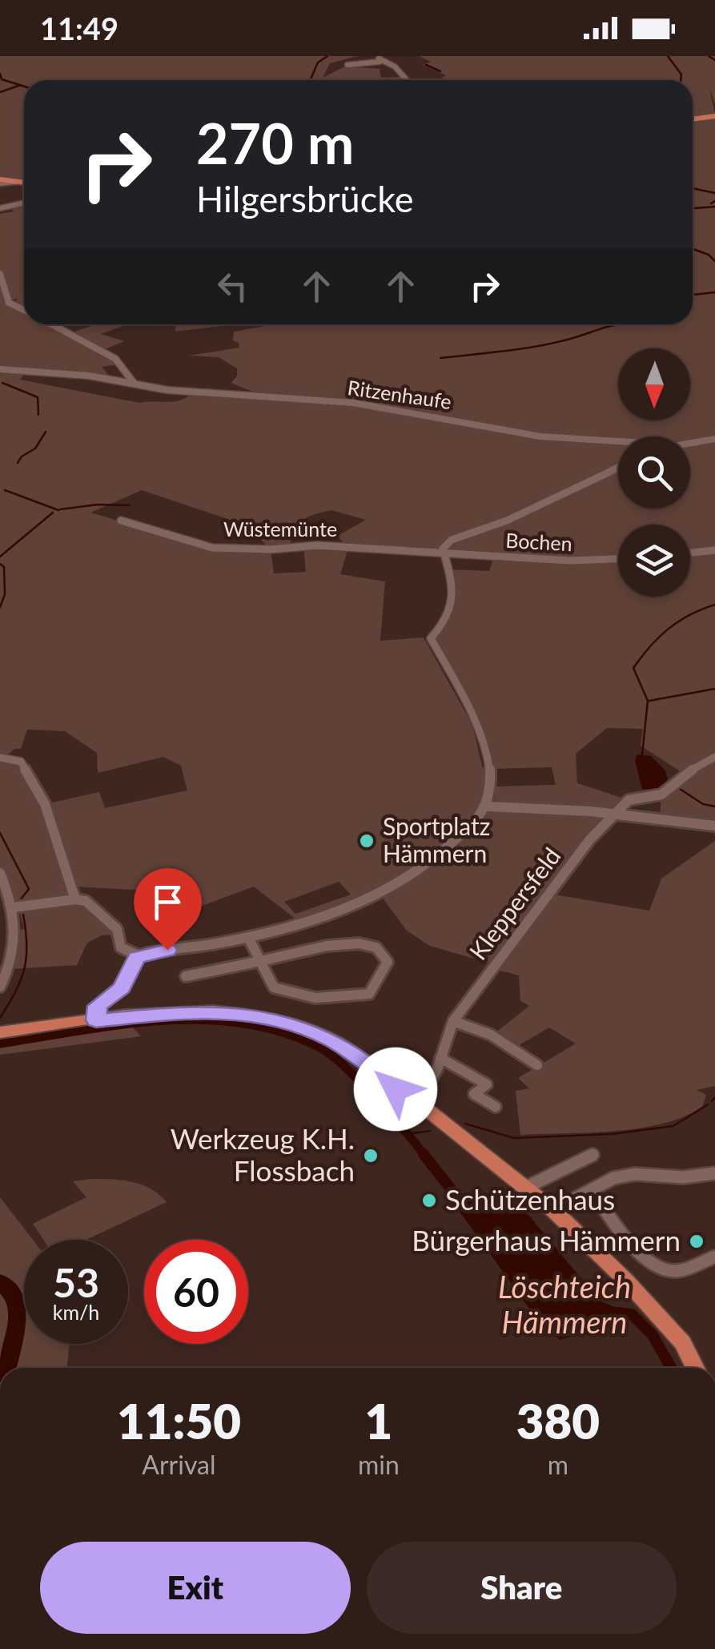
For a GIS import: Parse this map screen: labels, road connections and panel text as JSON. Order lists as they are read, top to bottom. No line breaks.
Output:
{"streets":{"street":["Ritzenhaufe","Wüstemünte","Bochen","Kleppersfeld"]},"crossings":[["Wüstemünte","Bochen"]],"water":["Löschteich Hämmern"],"places":["Sportplatz Hämmern","Werkzeug K.H. Flossbach","Schützenhaus","Bürgerhaus Hämmern"],"north":"bottom","page":{"status":"11:49","turn":["270 m","Hilgersbrücke"],"speed":"53 km/h","limit":"60","eta":["11:50","Arrival","1","min","380","m"],"buttons":["Exit","Share"]}}
